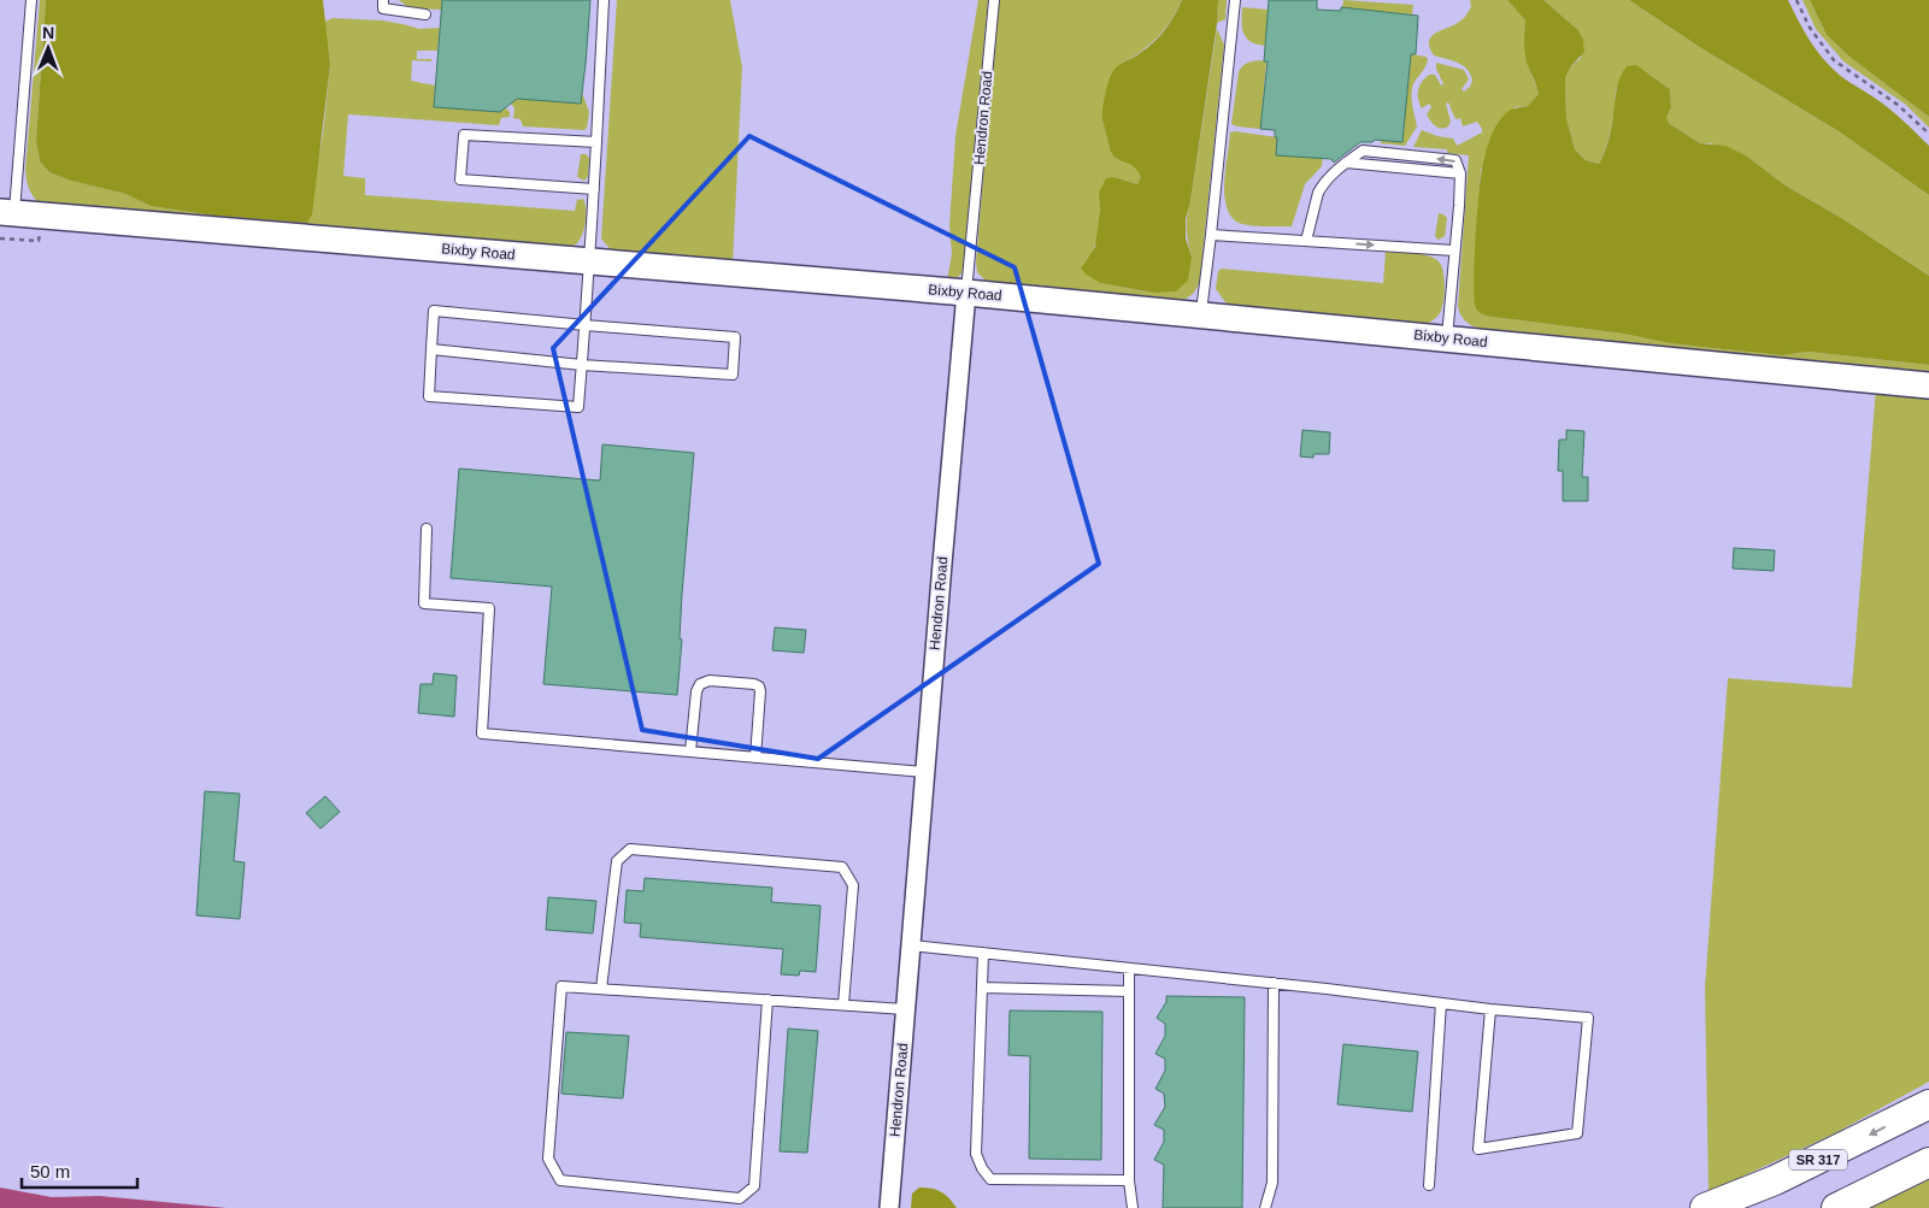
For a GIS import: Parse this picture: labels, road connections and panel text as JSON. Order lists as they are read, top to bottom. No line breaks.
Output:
{"streets":{"main road":["SR 317"],"street":["Hendron Road","Bixby Road"]},"crossings":[["Hendron Road","Bixby Road"]],"scale_bar":"50 m","north":"top"}
